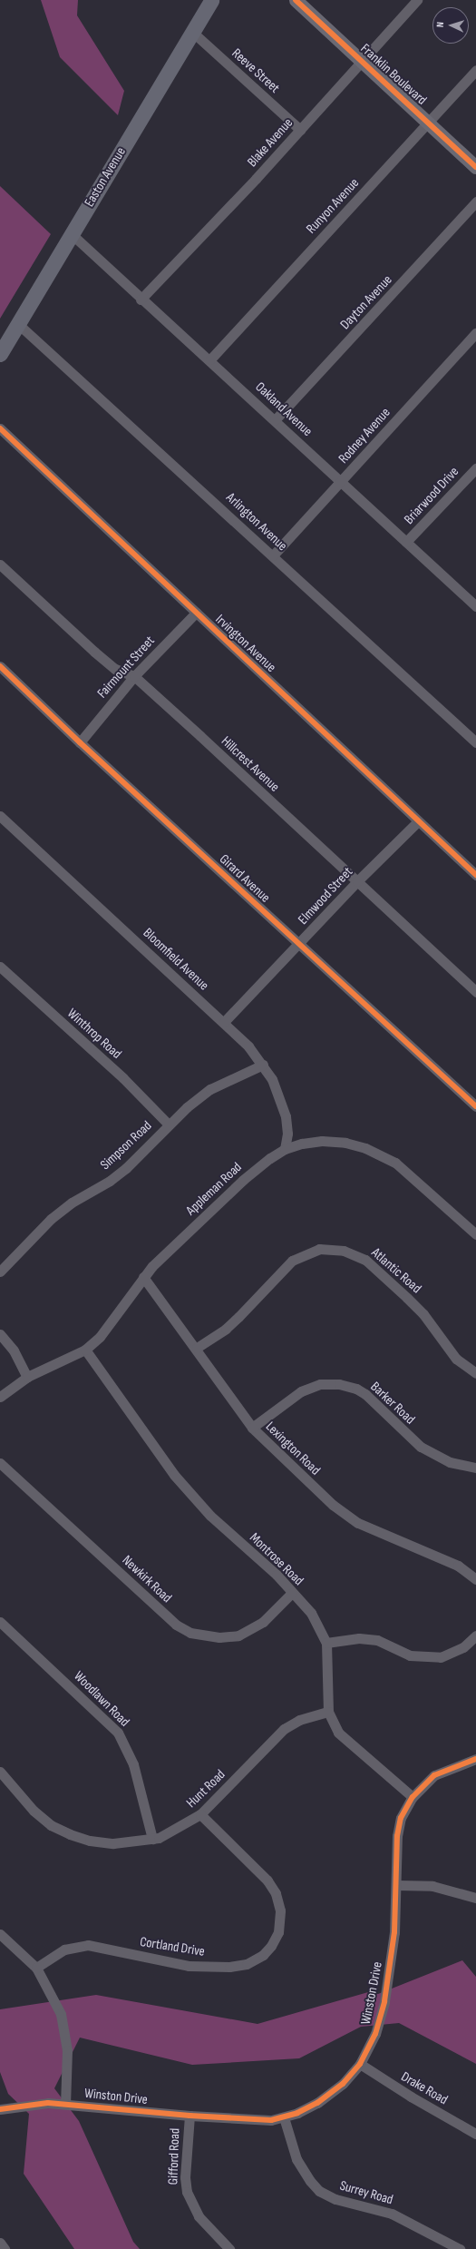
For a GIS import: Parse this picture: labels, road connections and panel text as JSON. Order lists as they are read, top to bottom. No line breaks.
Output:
{"streets":{"main road":["Easton Avenue"],"street":["Reeve Street","Franklin Boulevard","Blake Avenue","Runyon Avenue","Dayton Avenue","Oakland Avenue","Rodney Avenue","Briarwood Drive","Arlington Avenue","Irvington Avenue","Fairmount Street","Hillcrest Avenue","Girard Avenue","Elmwood Street","Bloomfield Avenue","Winthrop Road","Simpson Road","Appleman Road","Atlantic Road","Barker Road","Lexington Road","Montrose Road","Newkirk Road","Woodlawn Road","Hunt Road","Cortland Drive","Winston Drive","Drake Road","Gifford Road","Surrey Road"]},"crossings":[["Reeve Street","Blake Avenue"],["Reeve Street","Easton Avenue"],["Franklin Boulevard","Blake Avenue"],["Franklin Boulevard","Runyon Avenue"],["Blake Avenue","Oakland Avenue"],["Easton Avenue","Oakland Avenue"],["Easton Avenue","Arlington Avenue"],["Runyon Avenue","Oakland Avenue"],["Dayton Avenue","Oakland Avenue"],["Oakland Avenue","Rodney Avenue"],["Oakland Avenue","Briarwood Drive"],["Rodney Avenue","Arlington Avenue"],["Irvington Avenue","Fairmount Street"],["Irvington Avenue","Elmwood Street"],["Fairmount Street","Hillcrest Avenue"],["Fairmount Street","Girard Avenue"],["Hillcrest Avenue","Elmwood Street"],["Girard Avenue","Elmwood Street"],["Elmwood Street","Bloomfield Avenue"],["Bloomfield Avenue","Simpson Road"],["Bloomfield Avenue","Appleman Road"],["Winthrop Road","Simpson Road"],["Appleman Road","Lexington Road"],["Appleman Road","Montrose Road"],["Atlantic Road","Lexington Road"],["Barker Road","Lexington Road"],["Montrose Road","Newkirk Road"],["Montrose Road","Hunt Road"],["Montrose Road","Winston Drive"],["Woodlawn Road","Hunt Road"],["Hunt Road","Cortland Drive"],["Winston Drive","Drake Road"],["Winston Drive","Gifford Road"],["Winston Drive","Surrey Road"]],"north":"left"}
